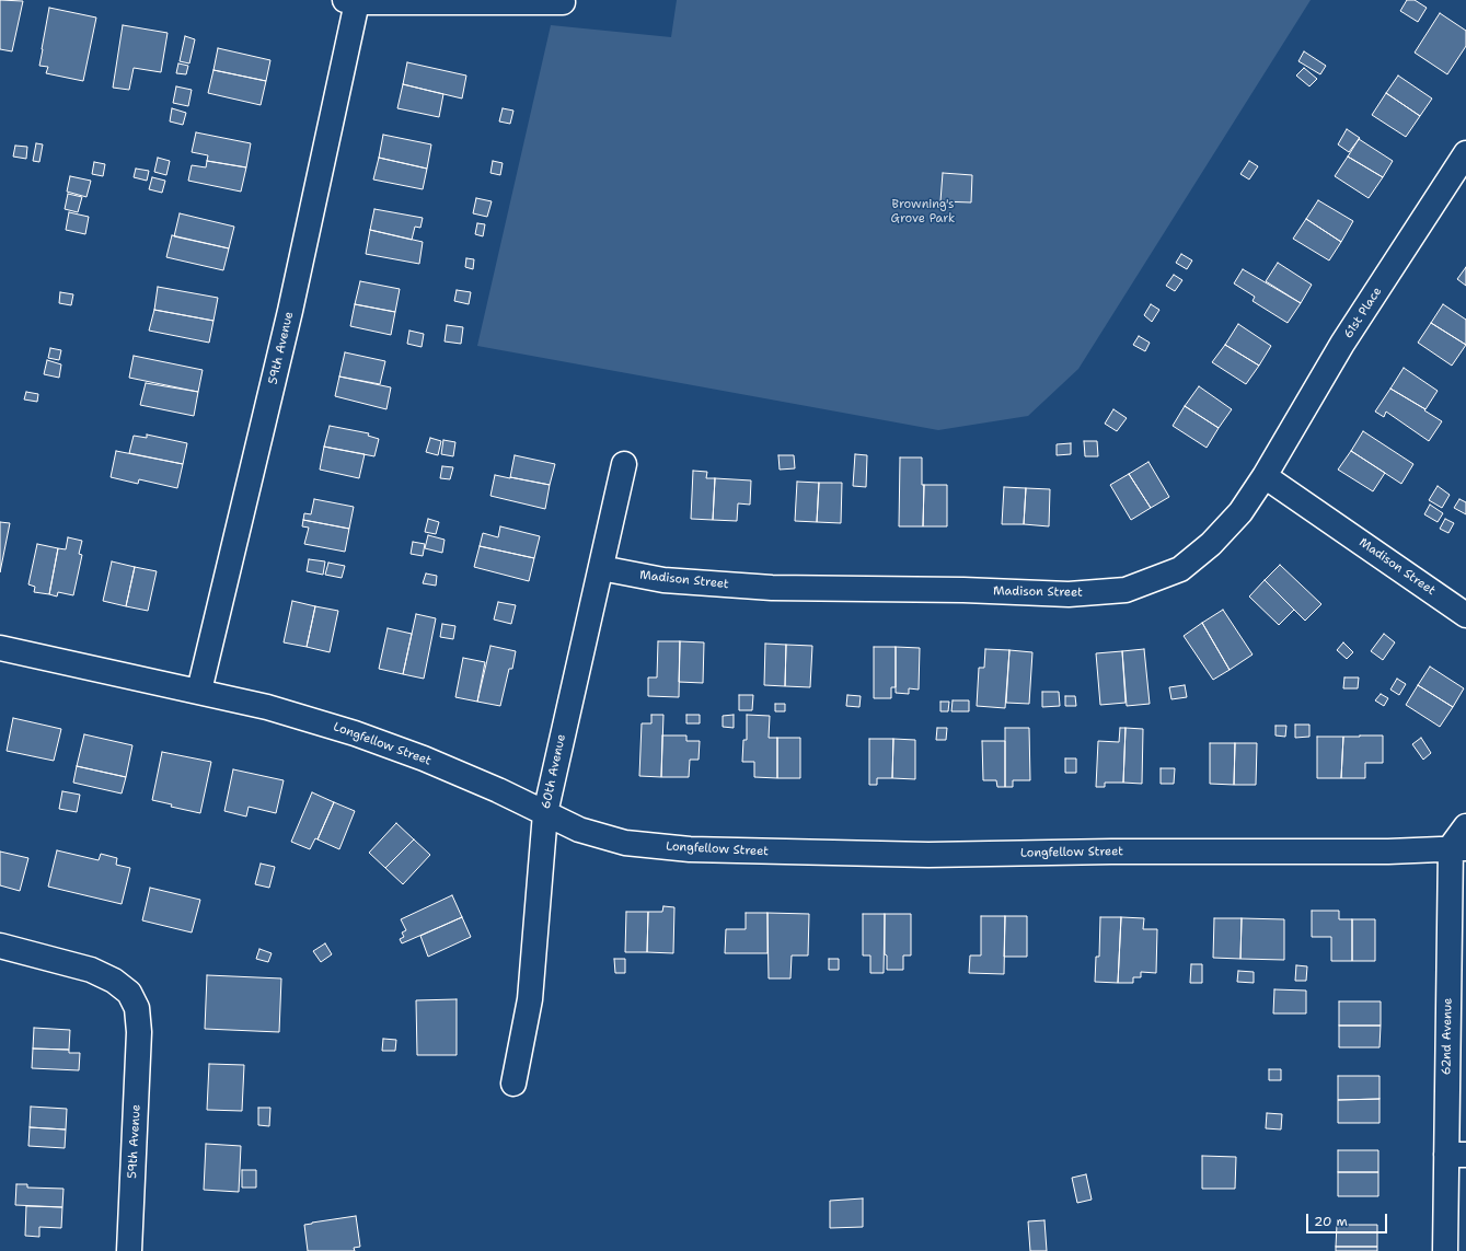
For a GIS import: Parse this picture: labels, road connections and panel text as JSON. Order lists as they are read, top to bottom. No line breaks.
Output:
{"streets":{"street":["61st Place","59th Avenue","Madison Street","Longfellow Street","60th Avenue","62nd Avenue"]},"crossings":[["61st Place","Madison Street"],["59th Avenue","Longfellow Street"],["Madison Street","60th Avenue"],["Longfellow Street","60th Avenue"],["Longfellow Street","62nd Avenue"]],"parks":["Browning's Grove Park"],"scale_bar":"20 m"}
